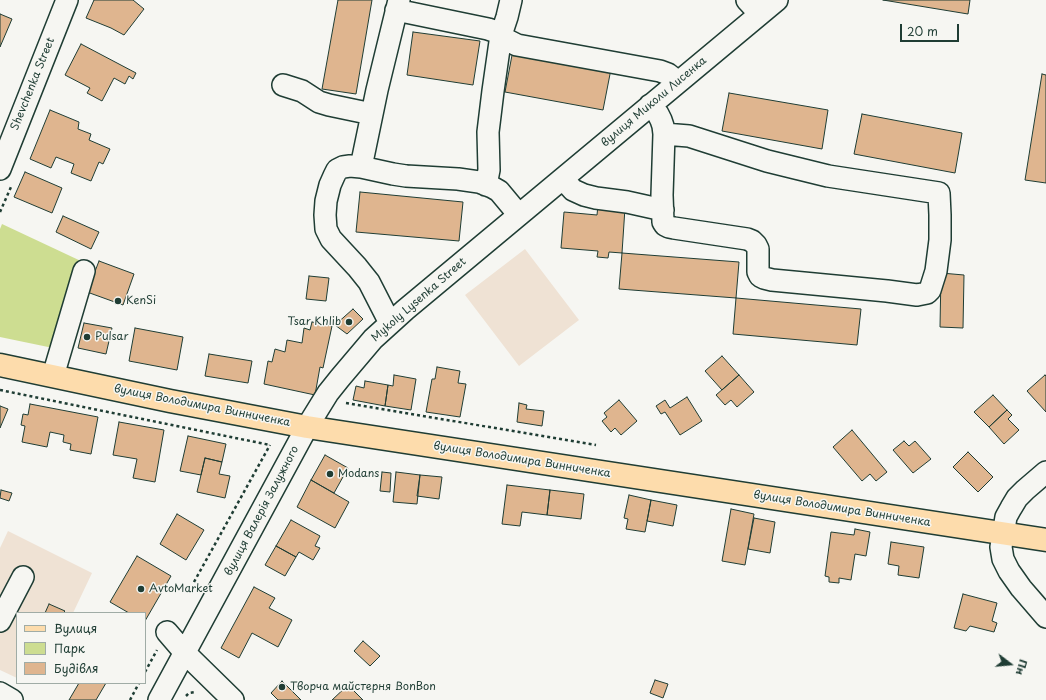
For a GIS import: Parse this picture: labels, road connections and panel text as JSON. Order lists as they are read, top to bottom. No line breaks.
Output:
{"streets":{"main road":["вулиця Володимира Винниченка"],"street":["Shevchenka Street","вулиця Миколи Лисенка","Mykoly Lysenka Street","вулиця Валерія Залужного"]},"crossings":[["вулиця Миколи Лисенка","Mykoly Lysenka Street"],["Mykoly Lysenka Street","вулиця Володимира Винниченка"],["Mykoly Lysenka Street","вулиця Валерія Залужного"],["вулиця Володимира Винниченка","вулиця Валерія Залужного"]],"places":["KenSi","Tsar Khlib","Pulsar","Modans","AvtoMarket","Творча майстерня BonBon"],"legend":["Вулиця","Парк","Будівля"],"scale_bar":"20 m","north":"right"}
